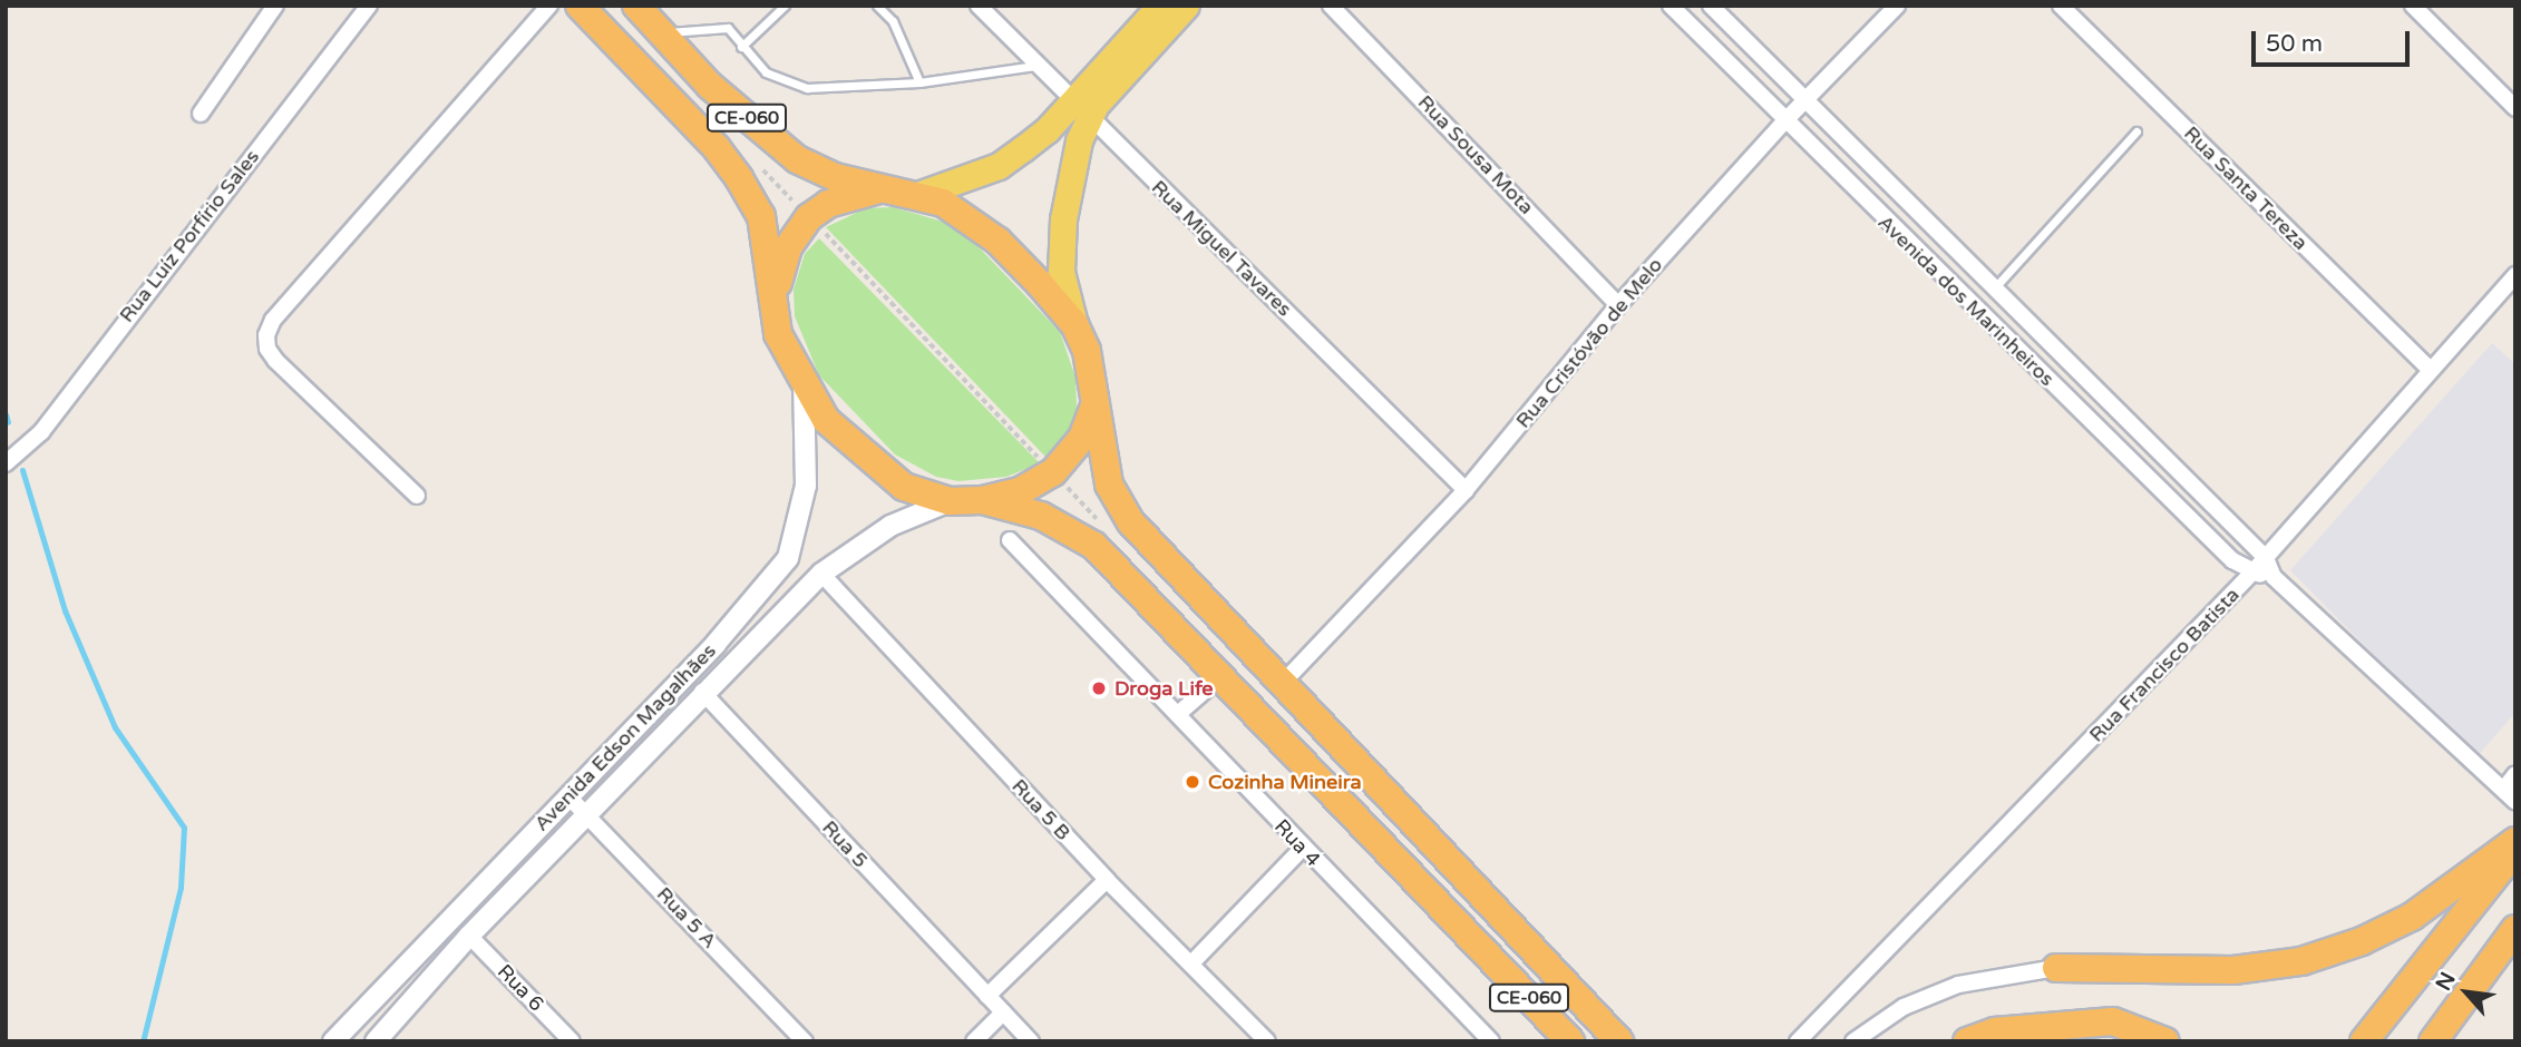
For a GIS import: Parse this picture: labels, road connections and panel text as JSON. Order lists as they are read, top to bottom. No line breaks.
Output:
{"streets":{"highway":["CE-060"],"street":["Rua Sousa Mota","Rua Santa Tereza","Rua Luíz Porfírio Sales","Rua Miguel Tavares","Avenida dos Marinheiros","Rua Cristóvão de Melo","Rua Francisco Batista","Avenida Edson Magalhães","Rua 5 B","Rua 4","Rua 5","Rua 5 A","Rua 6"]},"crossings":[["CE-060","Rua Cristóvão de Melo"],["CE-060","Avenida Edson Magalhães"],["Rua Sousa Mota","Rua Cristóvão de Melo"],["Rua Santa Tereza","Rua Francisco Batista"],["Rua Miguel Tavares","Rua Cristóvão de Melo"],["Avenida dos Marinheiros","Rua Cristóvão de Melo"],["Avenida dos Marinheiros","Rua Francisco Batista"],["Avenida Edson Magalhães","Rua 5 B"],["Avenida Edson Magalhães","Rua 5"],["Avenida Edson Magalhães","Rua 5 A"],["Avenida Edson Magalhães","Rua 6"]],"places":["Droga Life","Cozinha Mineira"],"scale_bar":"50 m","north":"top left"}
